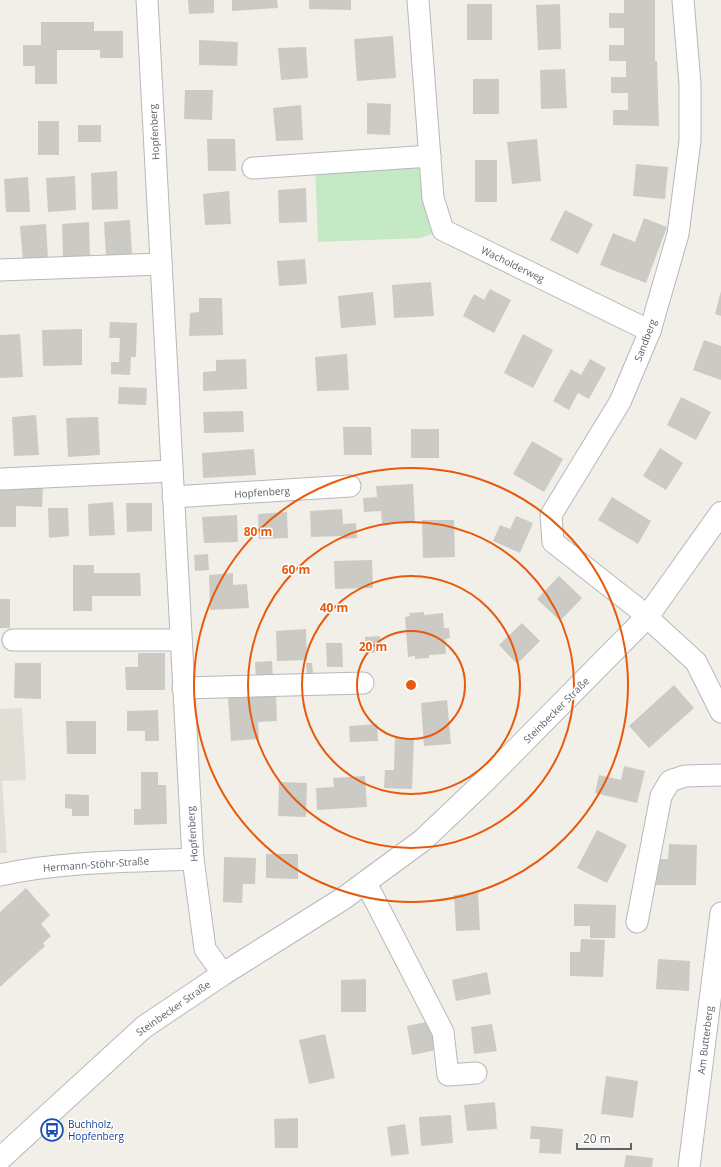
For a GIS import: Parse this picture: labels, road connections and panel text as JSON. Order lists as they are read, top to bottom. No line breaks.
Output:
{"streets":{"street":["Hopfenberg","Wacholderweg","Sandberg","Steinbecker Straße","Hermann-Stöhr-Straße","Am Butterberg"]},"crossings":[["Hopfenberg","Steinbecker Straße"],["Hopfenberg","Hermann-Stöhr-Straße"],["Wacholderweg","Sandberg"],["Sandberg","Steinbecker Straße"]],"places":{"bus stop":["Buchholz, Hopfenberg"]},"scale_bar":"20 m","rings":["80 m","60 m","40 m","20 m"]}
